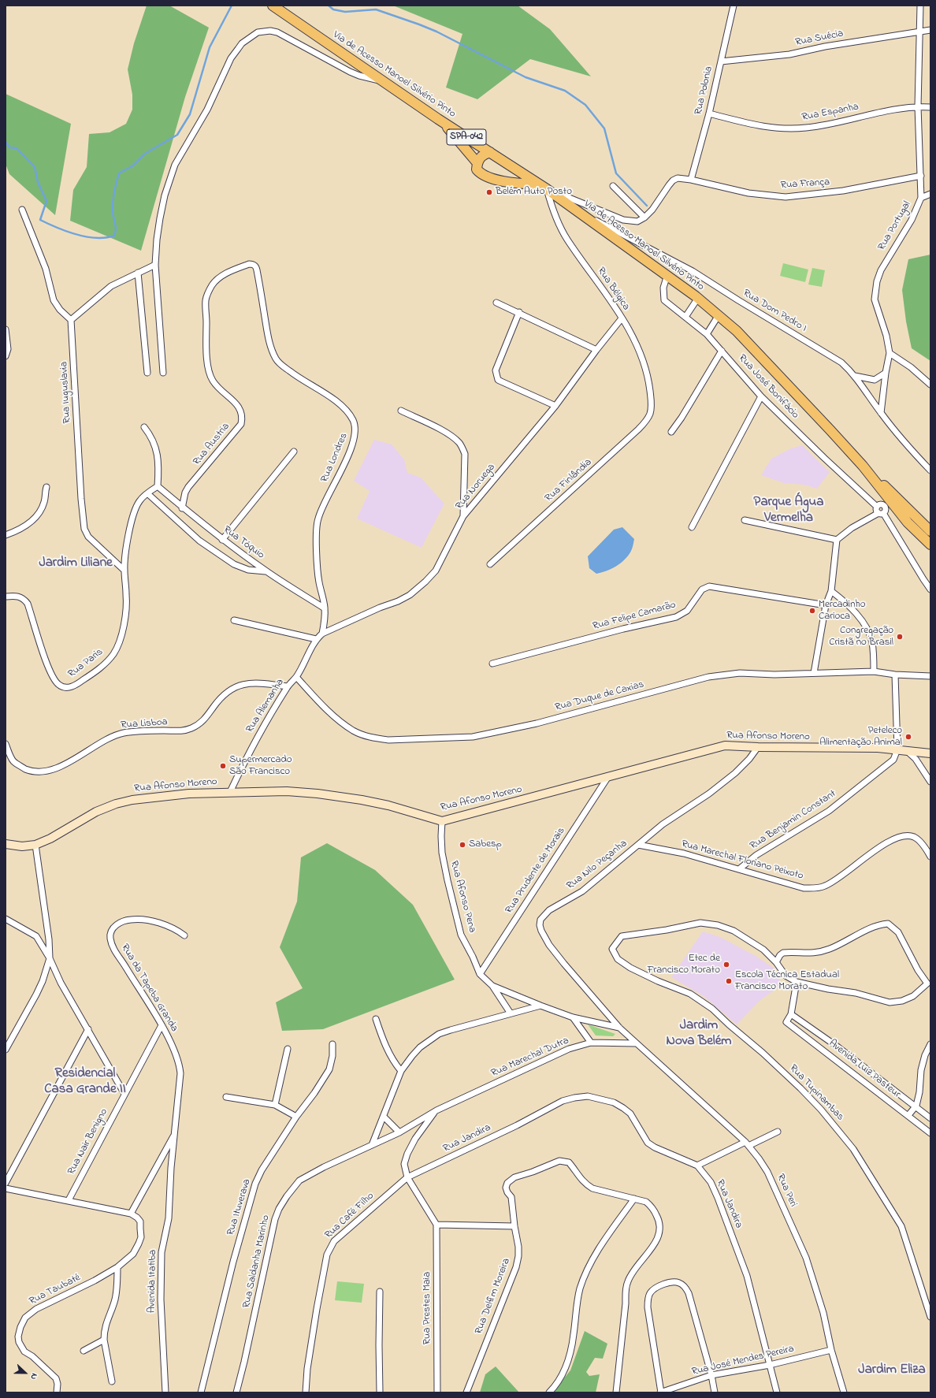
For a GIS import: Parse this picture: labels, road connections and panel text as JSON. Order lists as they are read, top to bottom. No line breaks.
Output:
{"streets":{"main road":["Via de Acesso Manoel Silvério Pinto","SPA-042","Rua Afonso Moreno"],"street":["Rua Suécia","Rua Polonia","Rua Espanha","Rua França","Rua Portugal","Rua Bélgica","Rua Dom Pedro I","Rua José Bonifácio","Rua Iuguslavia","Rua Austria","Rua Londres","Rua Finlândia","Rua Noruega","Rua Tóquio","Rua Felipe Camarão","Rua Paris","Rua Duque de Caxias","Rua Alemanha","Rua Lisboa","Rua Benjamin Constant","Rua Marechal Floriano Peixoto","Rua Nilo Peçanha","Rua Prudente de Morais","Rua Afonso Pena","Rua da Tapeba Granda","Rua Marechal Dutra","Avenida Luiz Pasteur","Rua Tupinambas","Rua Jandira","Rua Nair Benigno","Rua Peri","Rua Ituverava","Rua Café Filho","Rua Saldanha Marinho","Avenida Itatiba","Rua Taubaté","Rua Delfim Moreira","Rua Prestes Maia","Rua José Mendes Pereira"]},"crossings":[["Rua Suécia","Rua Polonia"],["Rua Suécia","Rua Portugal"],["Via de Acesso Manoel Silvério Pinto","Rua Bélgica"],["Via de Acesso Manoel Silvério Pinto","Rua Dom Pedro I"],["Via de Acesso Manoel Silvério Pinto","Rua José Bonifácio"],["Rua Polonia","Rua Espanha"],["Rua Polonia","Rua França"],["Rua Espanha","Rua Portugal"],["Rua França","Rua Portugal"],["Rua Portugal","Rua Dom Pedro I"],["Rua Bélgica","Rua Finlândia"],["Rua Bélgica","Rua Noruega"],["Rua Iuguslavia","Rua Paris"],["Rua Austria","Rua Londres"],["Rua Austria","Rua Tóquio"],["Rua Londres","Rua Noruega"],["Rua Londres","Rua Tóquio"],["Rua Londres","Rua Alemanha"],["Rua Noruega","Rua Alemanha"],["Rua Duque de Caxias","Rua Alemanha"],["Rua Alemanha","Rua Lisboa"],["Rua Alemanha","Rua Afonso Moreno"],["Rua Afonso Moreno","Rua Benjamin Constant"],["Rua Afonso Moreno","Rua Nilo Peçanha"],["Rua Afonso Moreno","Rua Prudente de Morais"],["Rua Afonso Moreno","Rua Afonso Pena"],["Rua Benjamin Constant","Rua Marechal Floriano Peixoto"],["Rua Marechal Floriano Peixoto","Rua Nilo Peçanha"],["Rua Nilo Peçanha","Rua Marechal Dutra"],["Rua Nilo Peçanha","Rua Peri"],["Rua Prudente de Morais","Rua Afonso Pena"],["Rua da Tapeba Granda","Rua Nair Benigno"],["Rua da Tapeba Granda","Avenida Itatiba"],["Rua Marechal Dutra","Rua Peri"],["Rua Marechal Dutra","Rua Saldanha Marinho"],["Rua Jandira","Rua Café Filho"],["Rua Jandira","Rua José Mendes Pereira"],["Rua Peri","Rua José Mendes Pereira"]],"districts":["Parque Água Vermelha","Jardim Liliane","Jardim Nova Belém","Residencial Casa Grande II","Jardim Eliza"],"places":["Belém Auto Posto","Mercadinho Carioca","Congregação Cristã no Brasil","Peteleco Alimentação Animal","Supermercado São Francisco","Sabesp","Etec de Francisco Morato","Escola Técnica Estadual Francisco Morato"],"north":"right"}
